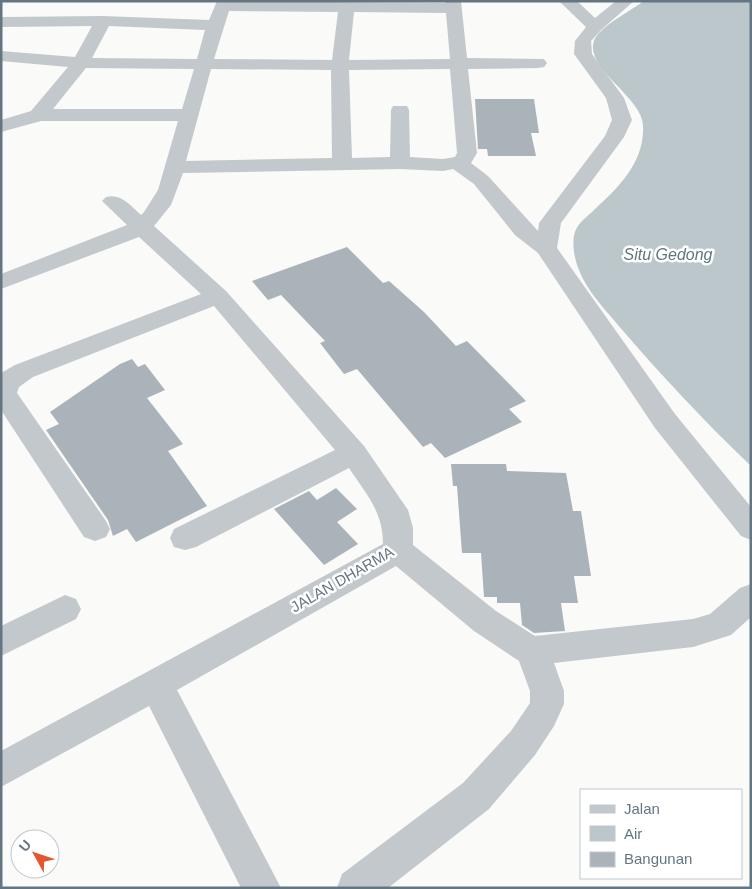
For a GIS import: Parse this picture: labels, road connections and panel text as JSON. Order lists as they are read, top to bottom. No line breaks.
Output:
{"streets":{"street":["JALAN DHARMA"]},"water":["Situ Gedong"],"legend":["Jalan","Air","Bangunan"],"north":"top left"}
